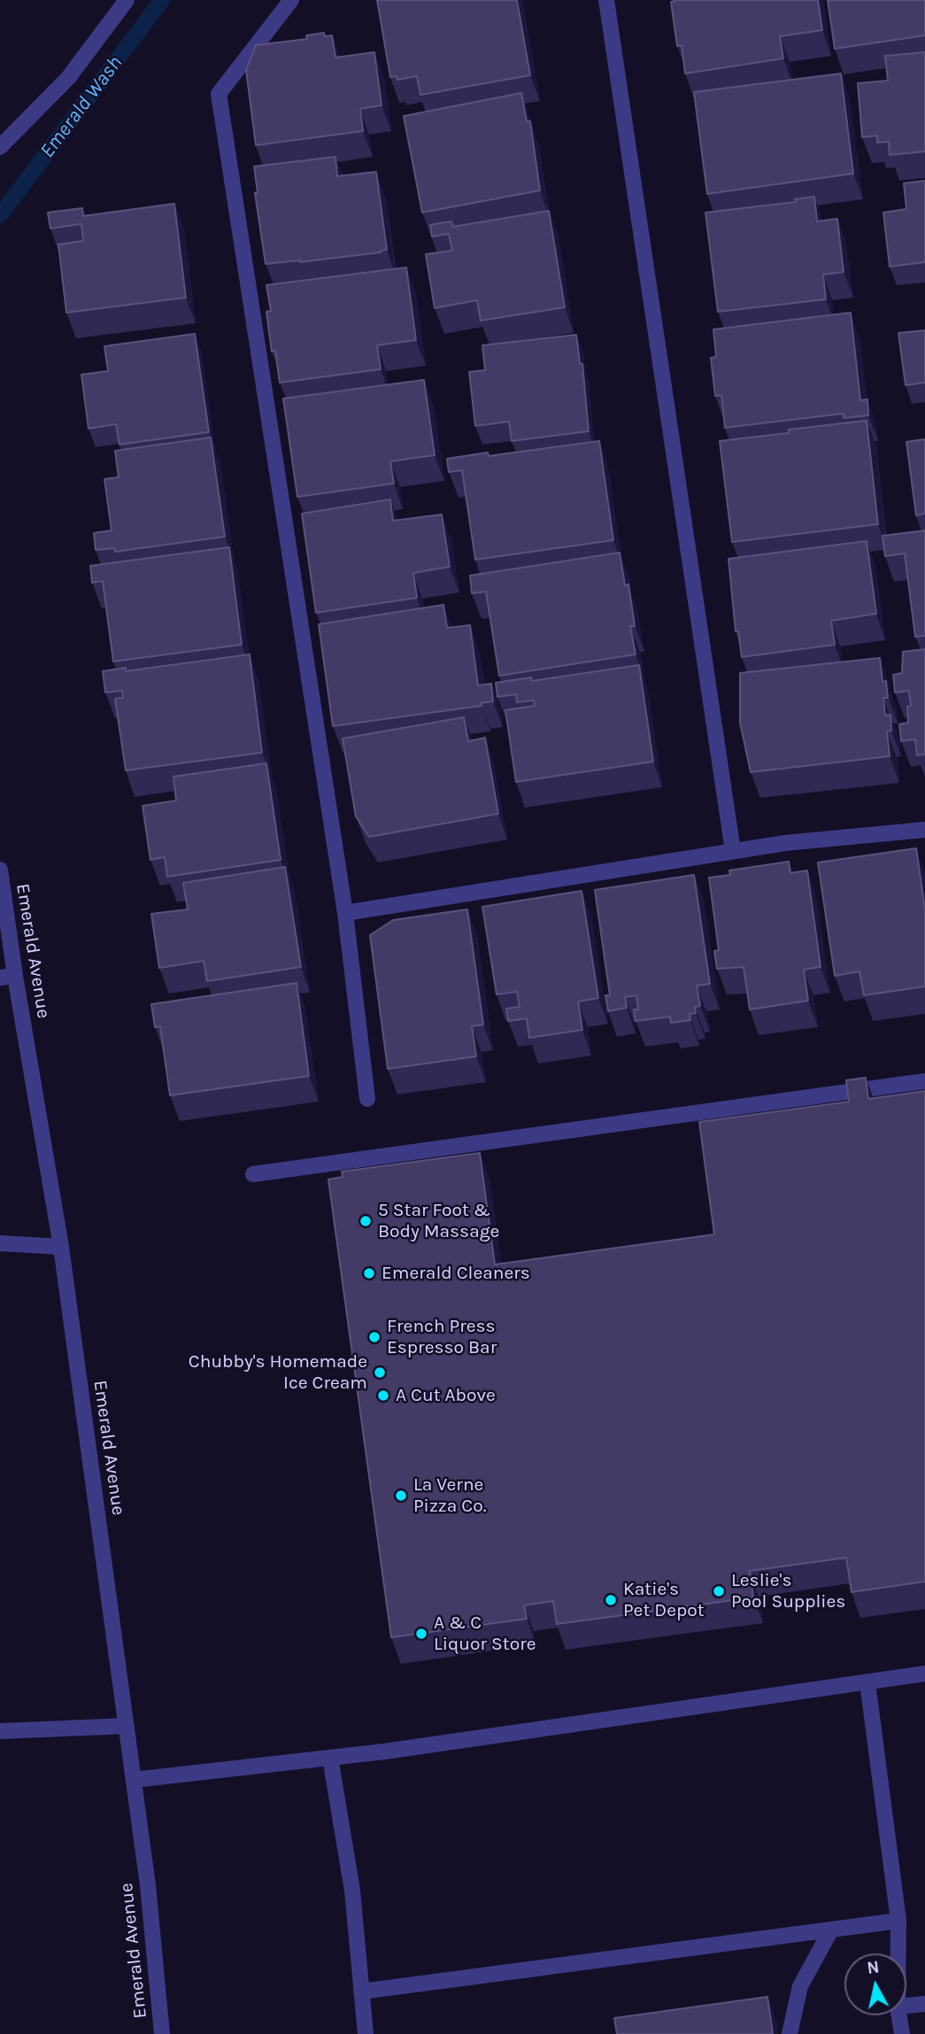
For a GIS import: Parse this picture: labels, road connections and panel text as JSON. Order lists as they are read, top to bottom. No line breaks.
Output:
{"streets":{"street":["Emerald Avenue"]},"water":["Emerald Wash"],"places":["5 Star Foot & Body Massage","Emerald Cleaners","French Press Espresso Bar","Chubby's Homemade Ice Cream","A Cut Above","La Verne Pizza Co.","Leslie's Pool Supplies","Katie's Pet Depot","A & C Liquor Store"],"north":"top"}
